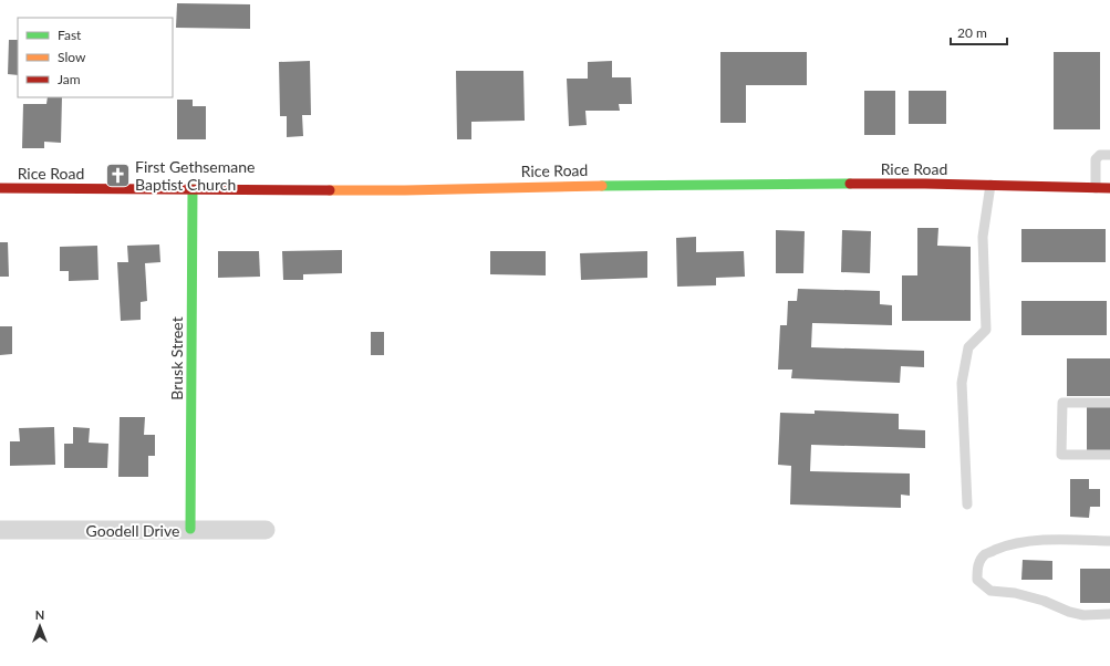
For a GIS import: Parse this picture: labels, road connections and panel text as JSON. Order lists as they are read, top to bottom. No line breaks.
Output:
{"streets":{"street":["Rice Road","Brusk Street","Goodell Drive"]},"crossings":[["Rice Road","Brusk Street"],["Brusk Street","Goodell Drive"]],"places":{"church":["First Gethsemane Baptist Church"]},"legend":["Fast","Slow","Jam"],"scale_bar":"20 m","north":"top"}
